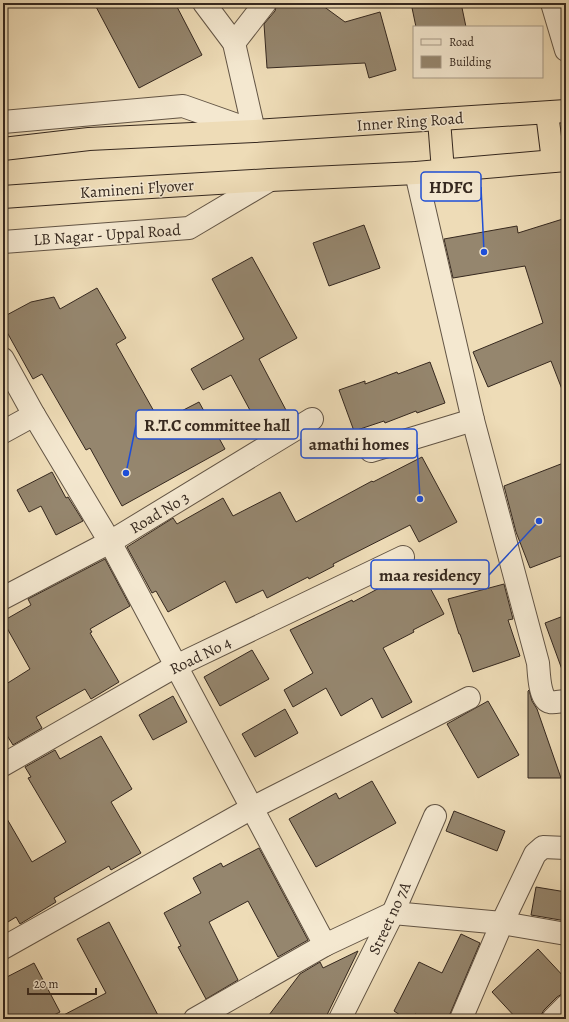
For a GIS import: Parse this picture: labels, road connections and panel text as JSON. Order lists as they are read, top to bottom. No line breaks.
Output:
{"streets":{"highway":["Inner Ring Road","Kamineni Flyover"],"street":["LB Nagar - Uppal Road","Road No 3","Road No 4","Street no 7A"]},"crossings":[["Kamineni Flyover","LB Nagar - Uppal Road"]],"places":["HDFC","R.T.C committee hall","amathi homes","maa residency"],"legend":["Road","Building"],"scale_bar":"20 m"}
